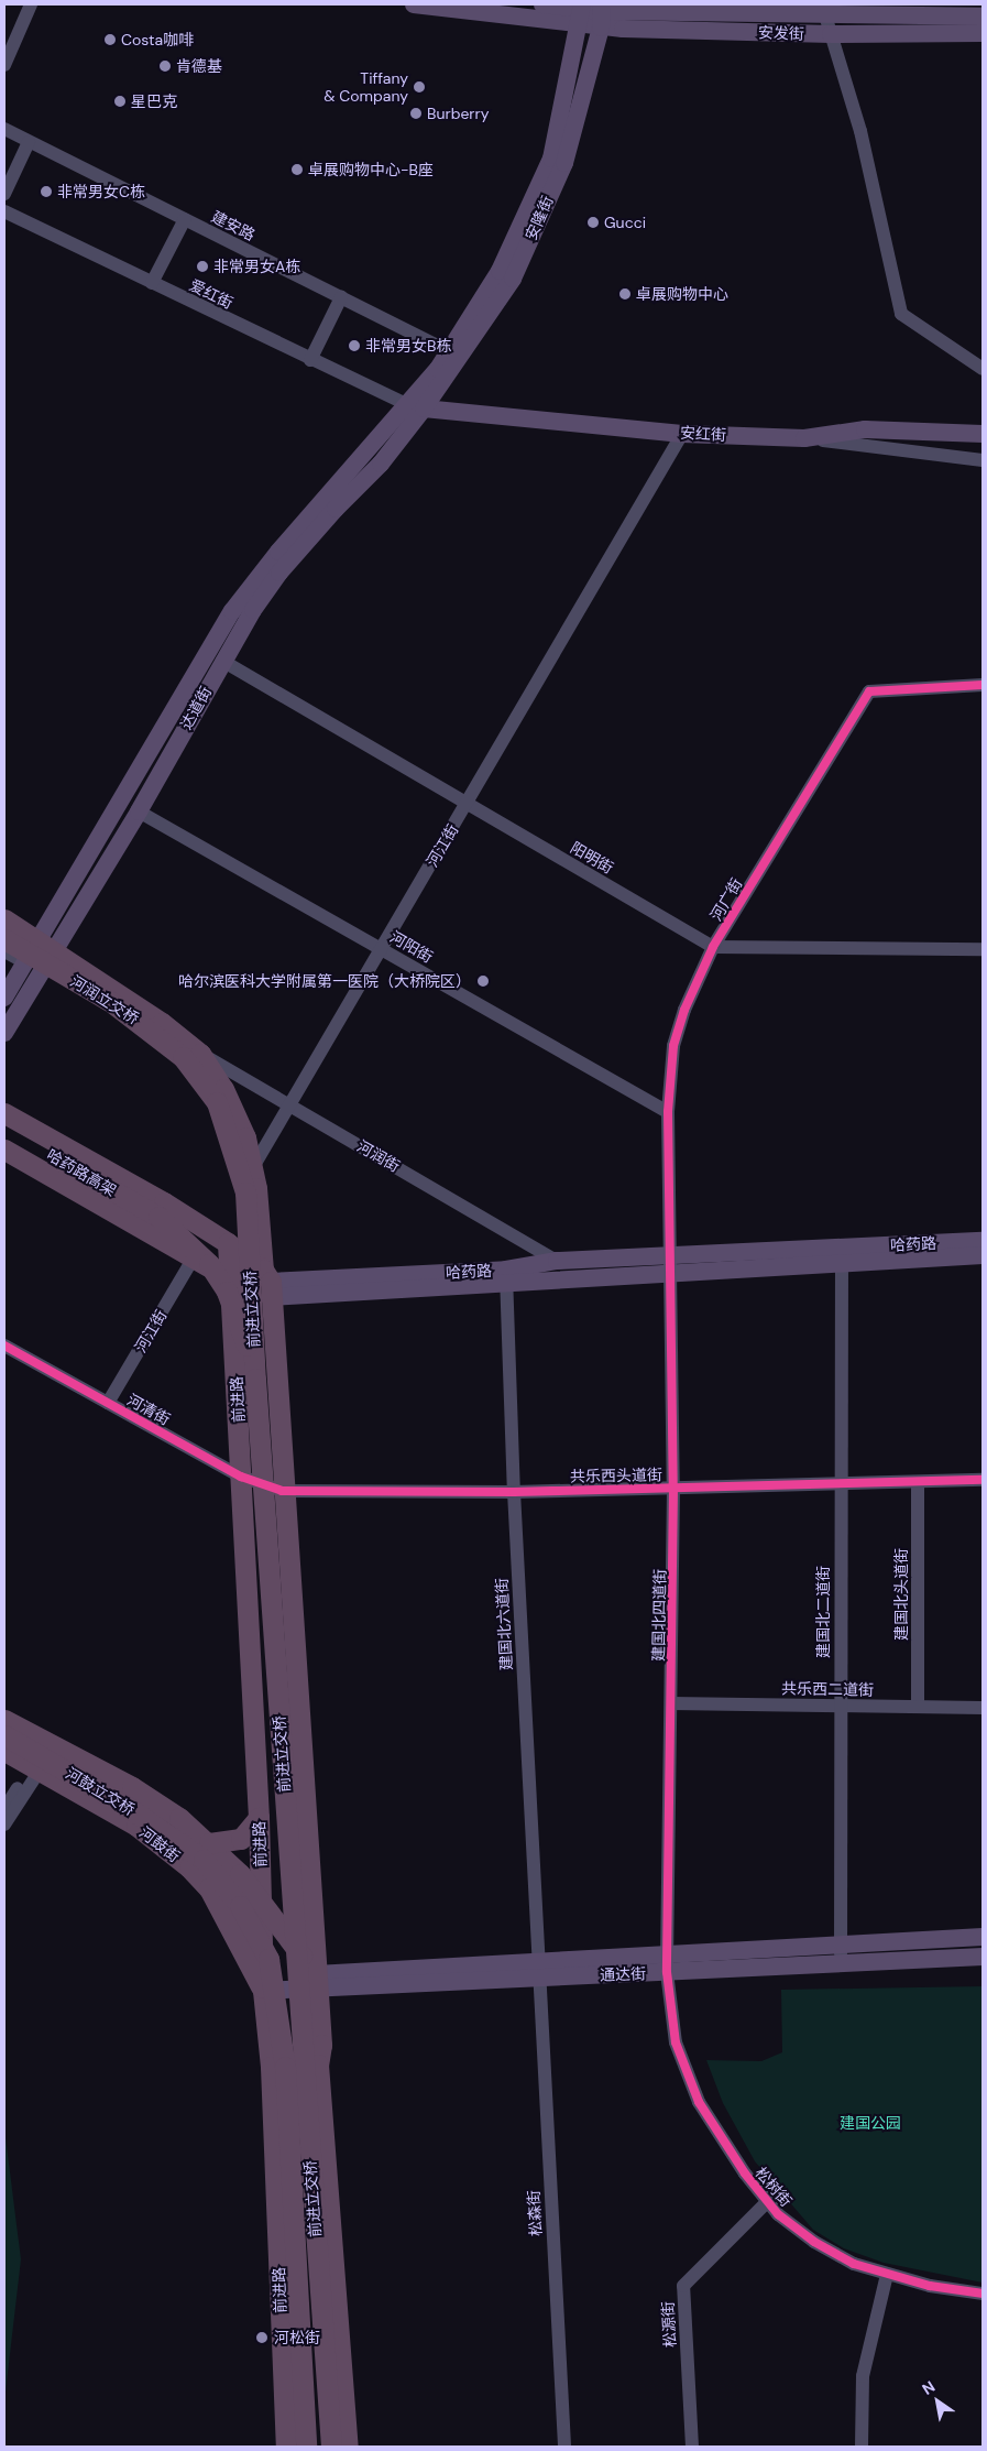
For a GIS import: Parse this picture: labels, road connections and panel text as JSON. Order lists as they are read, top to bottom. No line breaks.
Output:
{"streets":{"highway":["河润立交桥","河润街","哈药路高架","哈药路","前进立交桥","前进路","河鼓立交桥","河鼓街"],"main road":["安发街","安隆街","安红街","达道街","通达街"],"street":["建安路","爱红街","河江街","阳明街","河广街","河阳街","河清街","共乐西头道街","建国北头道街","建国北二道街","建国北四道街","建国北六道街","共乐西二道街","松树街","松森街","松源街"]},"crossings":[["安发街","安隆街"],["安隆街","建安路"],["安隆街","爱红街"],["安隆街","安红街"],["安隆街","达道街"],["爱红街","安红街"],["爱红街","达道街"],["安红街","达道街"],["安红街","河江街"],["达道街","阳明街"],["达道街","河阳街"],["达道街","河润街"],["河江街","阳明街"],["河江街","河阳街"],["河江街","河润街"],["河江街","哈药路"],["河江街","河清街"],["阳明街","河广街"],["河广街","河阳街"],["河广街","哈药路"],["河广街","建国北四道街"],["河润立交桥","河润街"],["河润立交桥","前进立交桥"],["河润街","哈药路"],["河润街","前进立交桥"],["哈药路高架","前进立交桥"],["哈药路","前进路"],["哈药路","建国北二道街"],["哈药路","建国北四道街"],["哈药路","建国北六道街"],["前进立交桥","河鼓立交桥"],["前进路","河清街"],["前进路","河鼓街"],["前进路","通达街"],["河清街","共乐西头道街"],["共乐西头道街","建国北头道街"],["共乐西头道街","建国北二道街"],["共乐西头道街","建国北四道街"],["共乐西头道街","建国北六道街"],["建国北头道街","共乐西二道街"],["建国北二道街","共乐西二道街"],["建国北二道街","通达街"],["建国北四道街","共乐西二道街"],["建国北四道街","通达街"],["建国北四道街","松树街"],["建国北六道街","通达街"],["建国北六道街","松森街"],["河鼓街","通达街"],["通达街","松树街"],["通达街","松森街"],["松树街","松源街"]],"parks":["建国公园"],"places":["Costa咖啡","肯德基","Tiffany & Company","星巴克","Burberry","卓展购物中心-B座","非常男女C栋","Gucci","非常男女A栋","卓展购物中心","非常男女B栋","哈尔滨医科大学附属第一医院（大桥院区）","河松街"],"north":"top left"}
